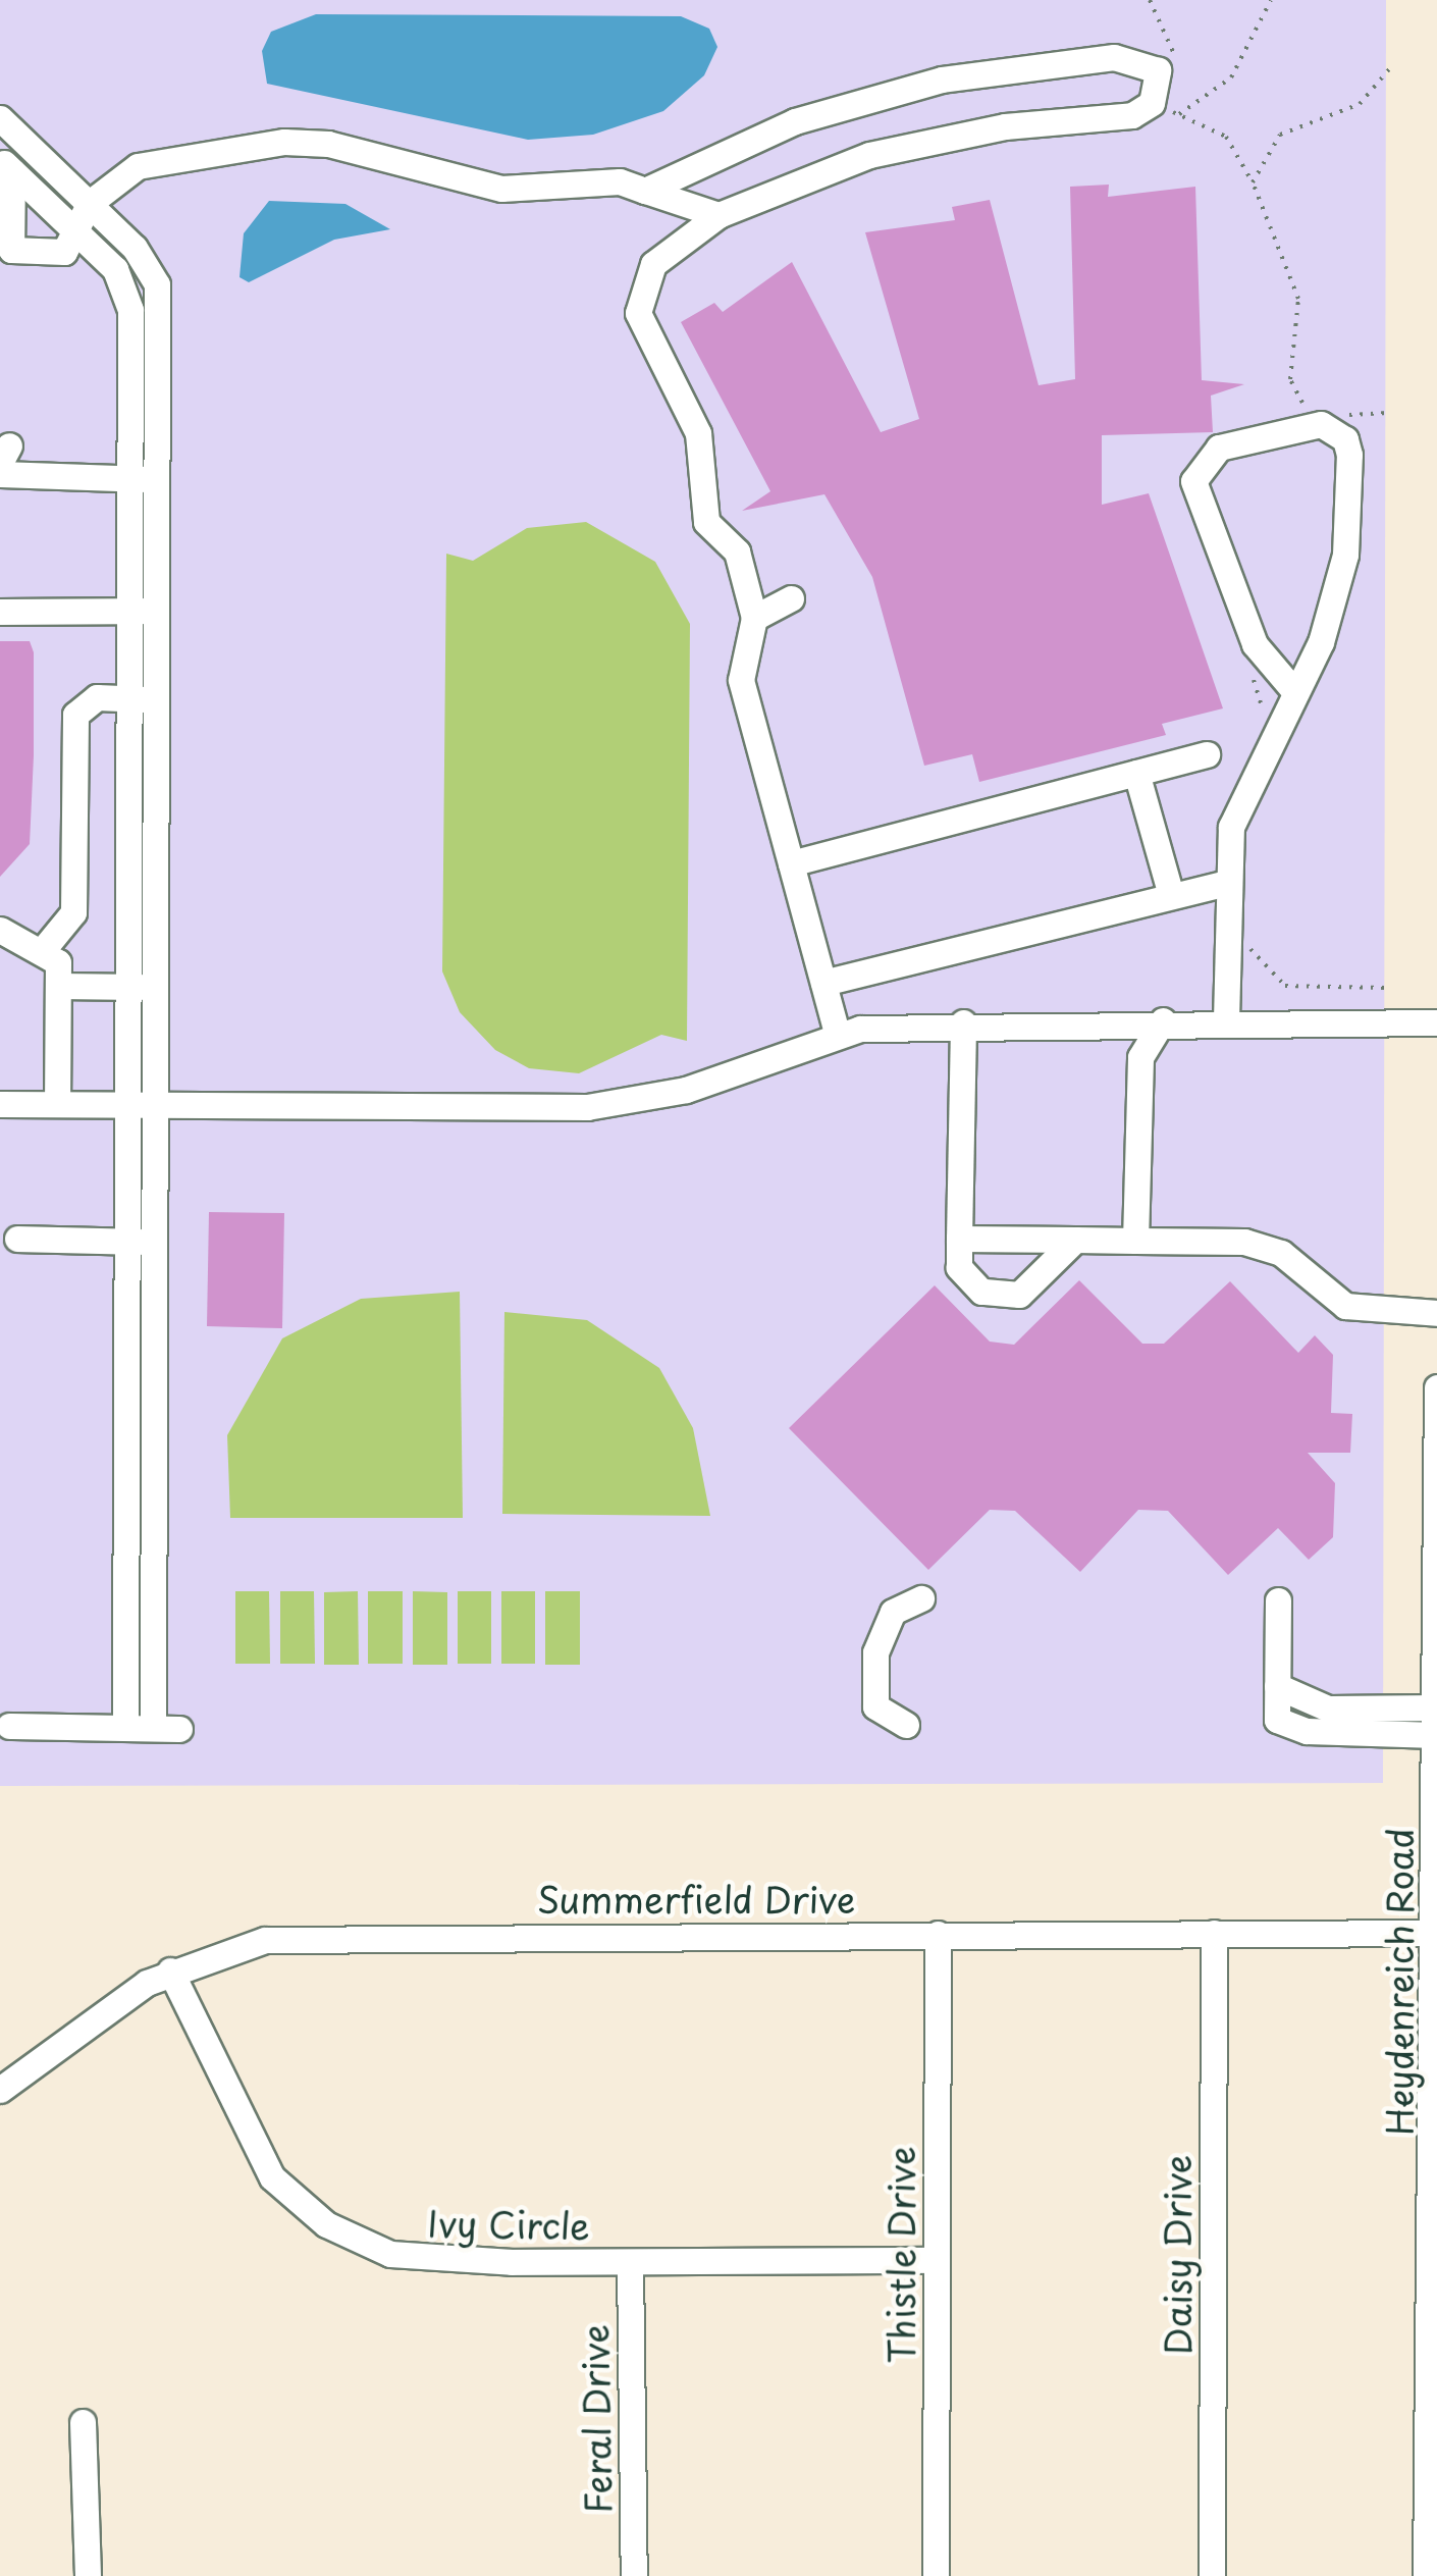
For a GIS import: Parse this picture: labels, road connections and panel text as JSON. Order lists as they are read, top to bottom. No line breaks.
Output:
{"streets":{"street":["Summerfield Drive","Heydenreich Road","Ivy Circle","Thistle Drive","Daisy Drive","Feral Drive"]},"crossings":[["Summerfield Drive","Heydenreich Road"],["Summerfield Drive","Ivy Circle"],["Summerfield Drive","Thistle Drive"],["Summerfield Drive","Daisy Drive"],["Ivy Circle","Thistle Drive"],["Ivy Circle","Feral Drive"]]}
